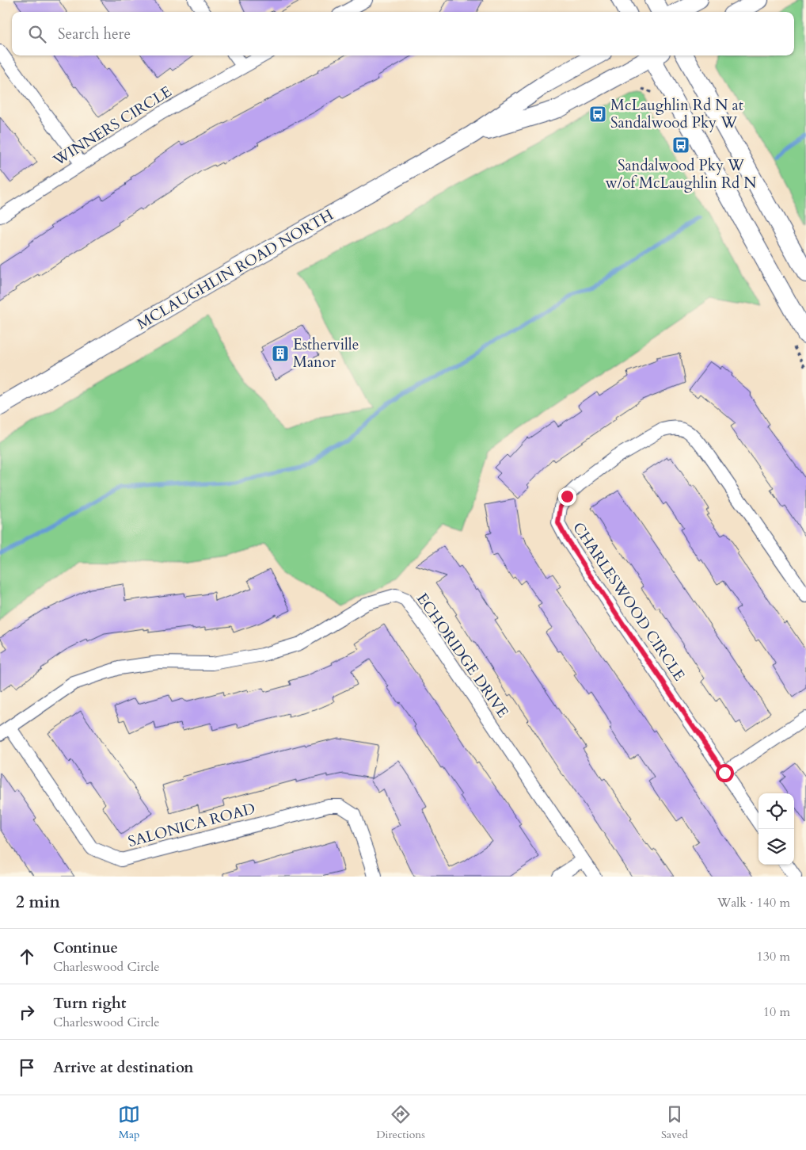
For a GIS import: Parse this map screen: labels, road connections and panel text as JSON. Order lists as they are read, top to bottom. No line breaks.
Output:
{"streets":{"main road":["MCLAUGHLIN ROAD NORTH"],"street":["WINNERS CIRCLE","CHARLESWOOD CIRCLE","ECHORIDGE DRIVE","SALONICA ROAD"]},"crossings":[["ECHORIDGE DRIVE","SALONICA ROAD"]],"places":{"bus stop":["McLaughlin Rd N at Sandalwood Pky W","Sandalwood Pky W w/of McLaughlin Rd N"],"building":["Estherville Manor"]},"page":{"search":"Search here","heading":["2 min","Walk · 140 m"],"list":[["Continue","Charleswood Circle","130 m"],["Turn right","Charleswood Circle","10 m"],"Arrive at destination"],"nav":["Map","Directions","Saved"]}}
